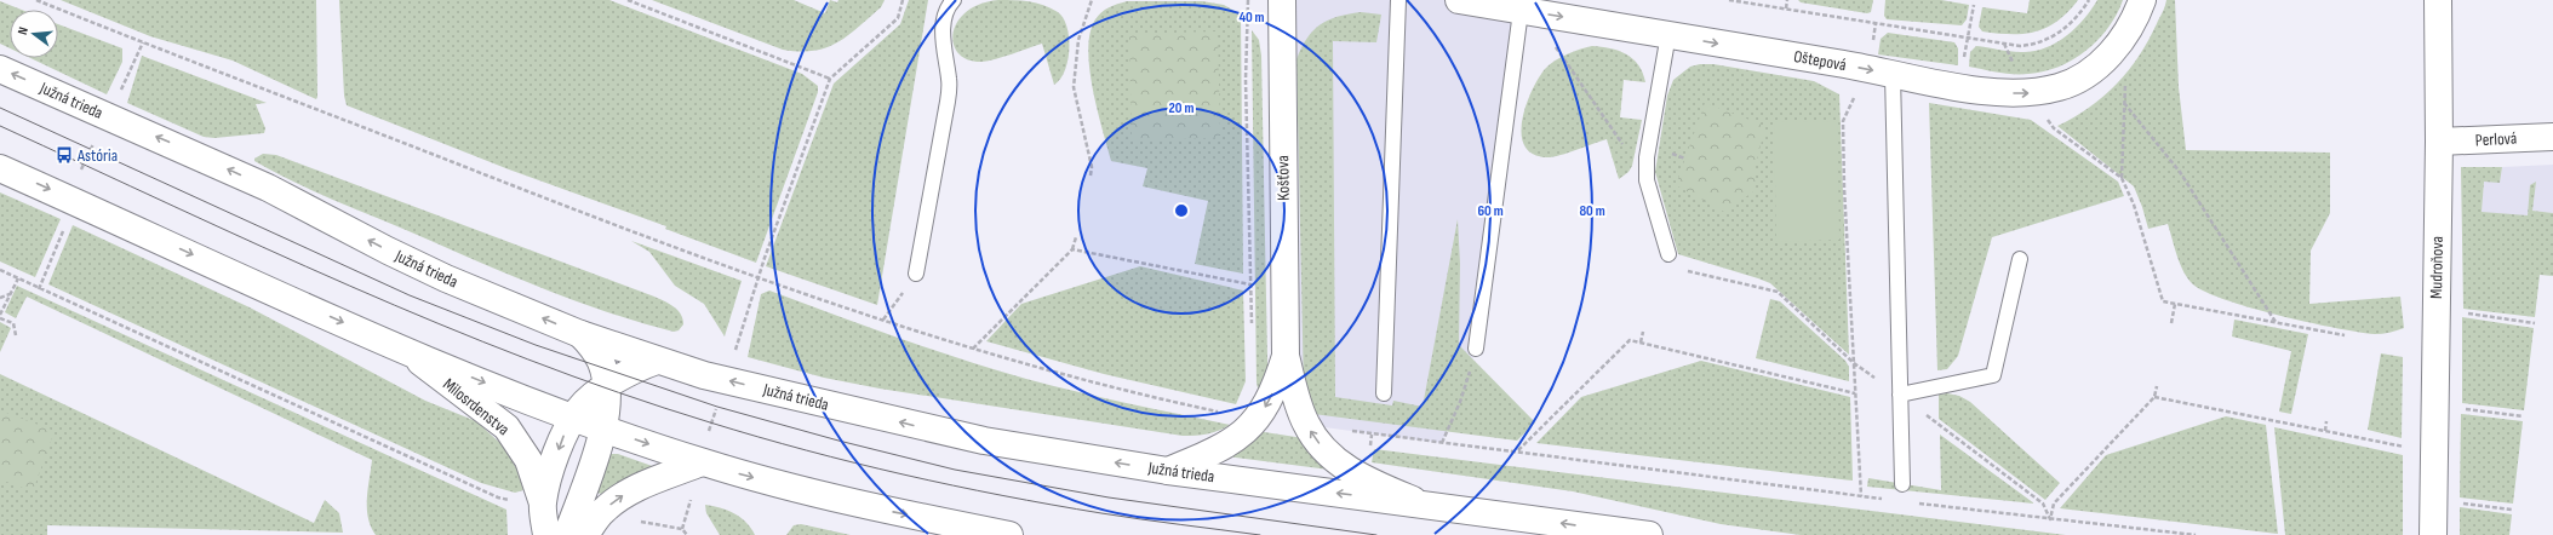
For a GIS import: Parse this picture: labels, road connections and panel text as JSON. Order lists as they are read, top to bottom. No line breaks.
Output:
{"streets":{"street":["Oštepová","Južná trieda","Perlová","Košťova","Mudroňova","Milosrdenstva"]},"crossings":[["Južná trieda","Milosrdenstva"],["Perlová","Mudroňova"]],"one_way":["Oštepová"],"places":{"bus stop":["Astória"]},"north":"left","rings":["40 m","20 m","60 m","80 m"]}
